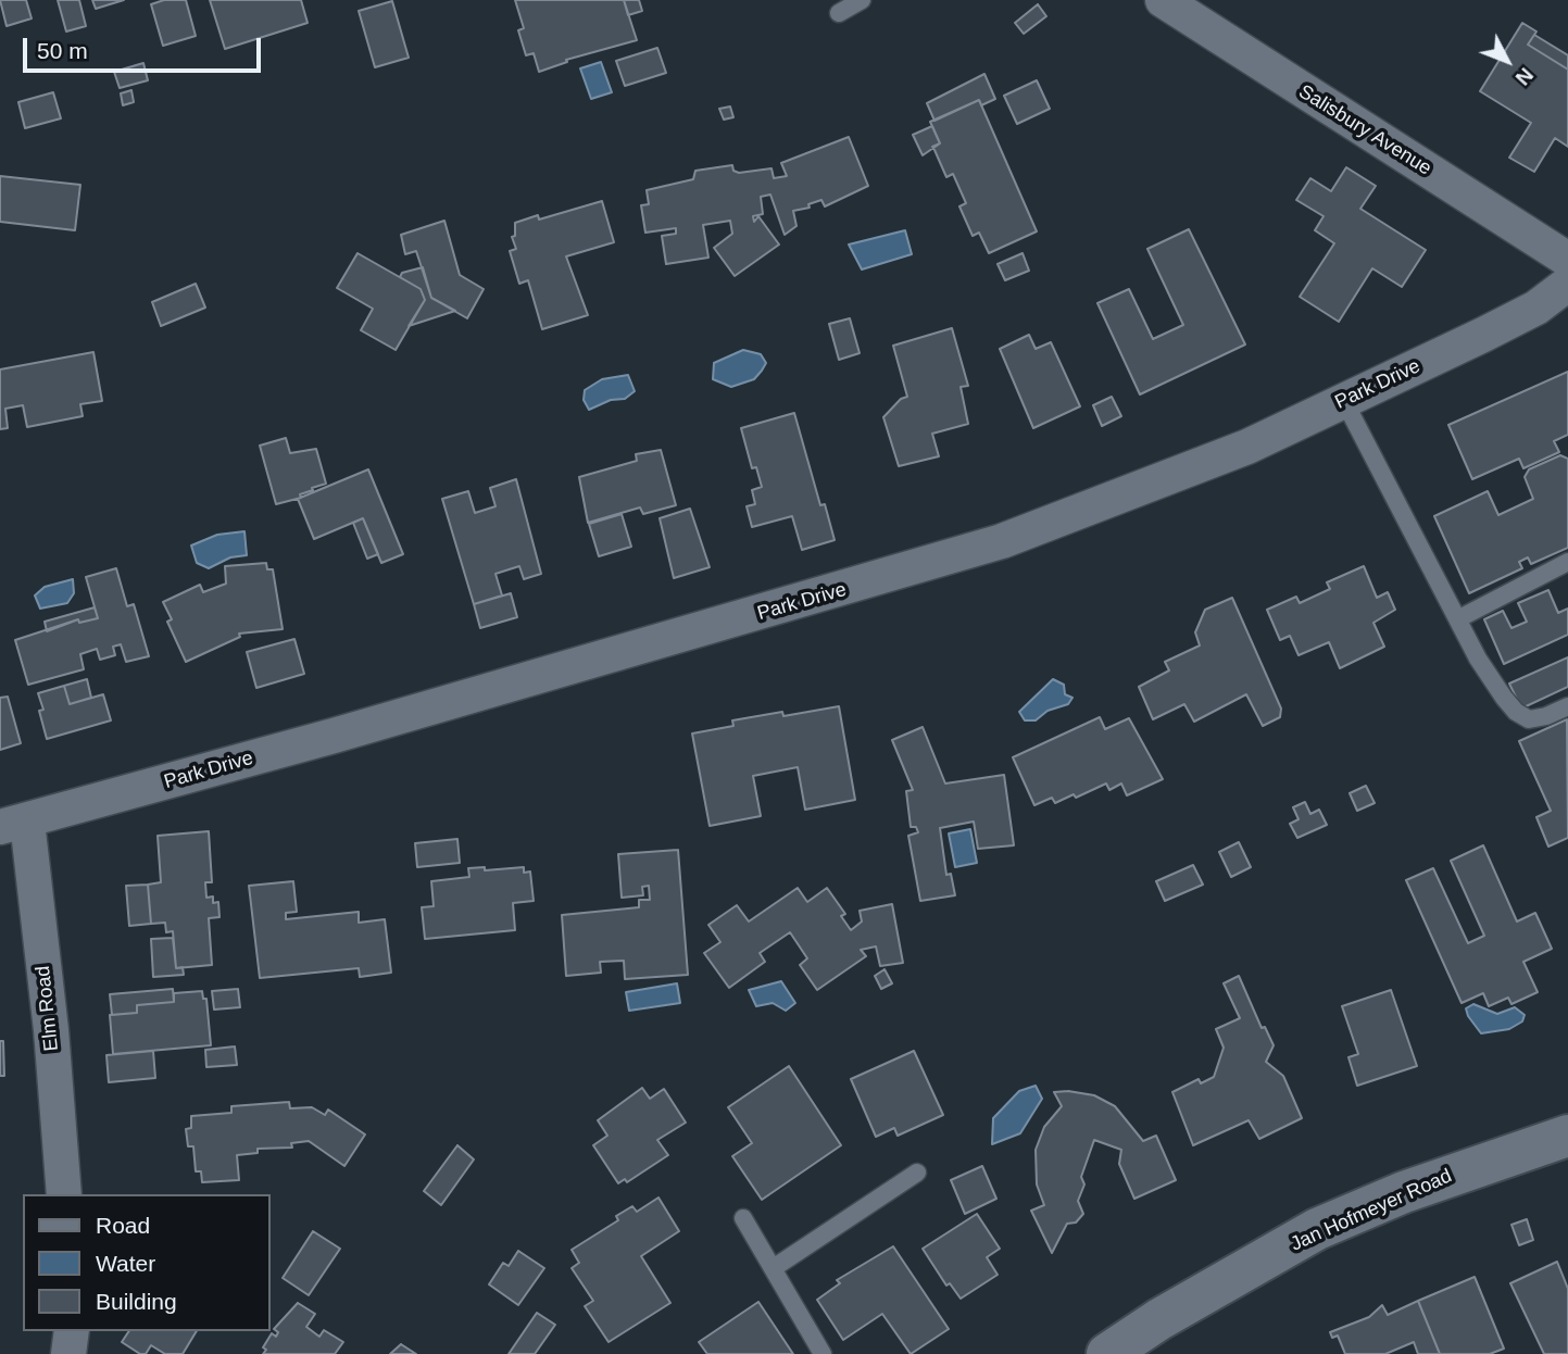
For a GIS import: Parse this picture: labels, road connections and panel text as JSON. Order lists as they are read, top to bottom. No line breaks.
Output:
{"streets":{"street":["Salisbury Avenue","Park Drive","Elm Road","Jan Hofmeyer Road"]},"crossings":[["Park Drive","Elm Road"]],"legend":["Road","Water","Building"],"scale_bar":"50 m","north":"bottom right"}
